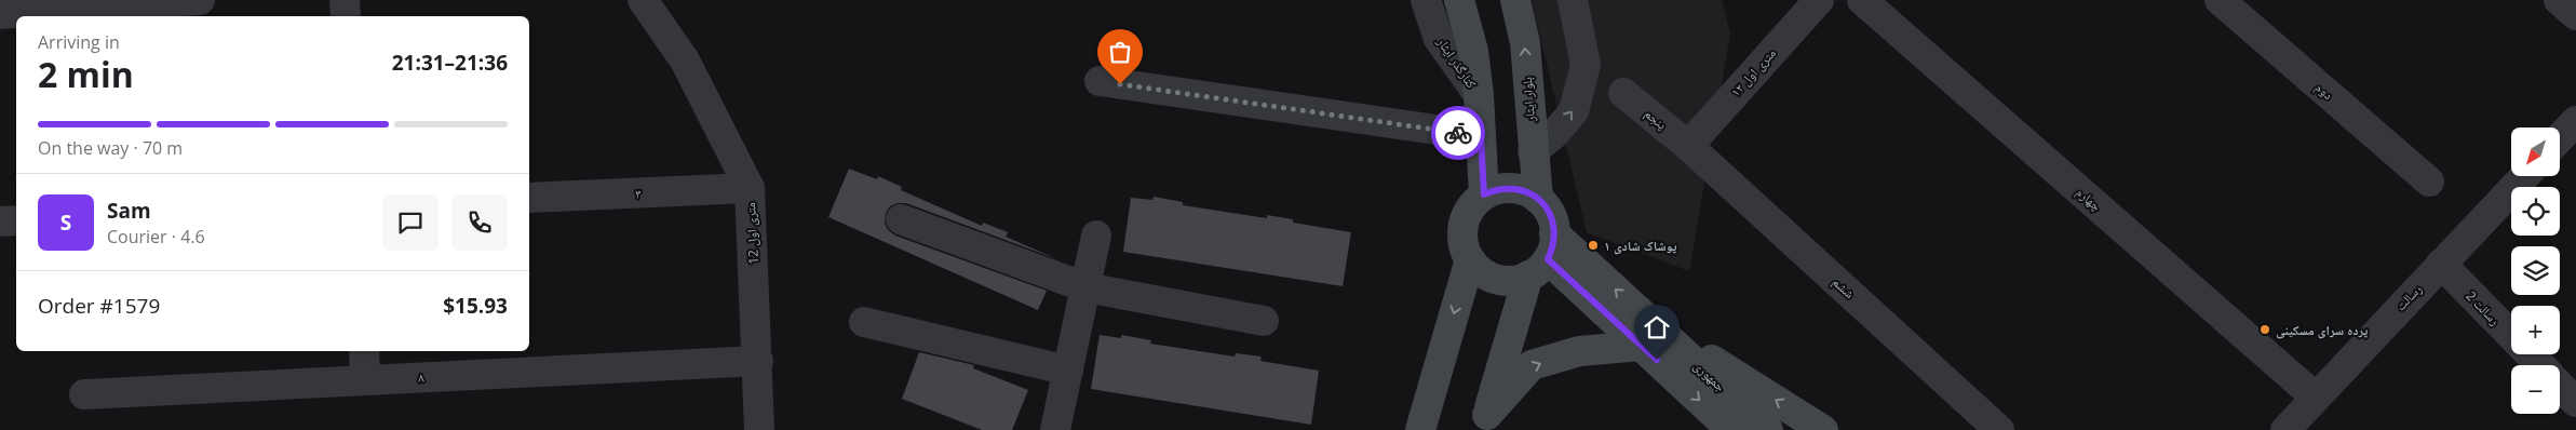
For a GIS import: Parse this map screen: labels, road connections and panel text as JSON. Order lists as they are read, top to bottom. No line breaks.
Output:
{"streets":{"main road":["بلوار ایثار","جمهوری"],"street":["کنارگذر ایثار","۱۲ متری اول","دوم","پنجم","۳","چهارم","12 متری اول","ششم","رسالت","رسالت 2","۸"]},"crossings":[["۱۲ متری اول","پنجم"],["۱۲ متری اول","ششم"],["بلوار ایثار","جمهوری"],["پنجم","ششم"],["۳","12 متری اول"],["چهارم","رسالت"],["12 متری اول","۸"],["رسالت","رسالت 2"]],"places":["پوشاک شادی ۱","پرده سرای مسکینی"],"north":"bottom left","page":{"heading":["2 min","Arriving in","21:31–21:36"],"panel":["Sam","Courier · 4.6","Order #1579","$15.93"],"bar":"On the way · 70 m","map_buttons":["+","−"],"round":"S"}}
